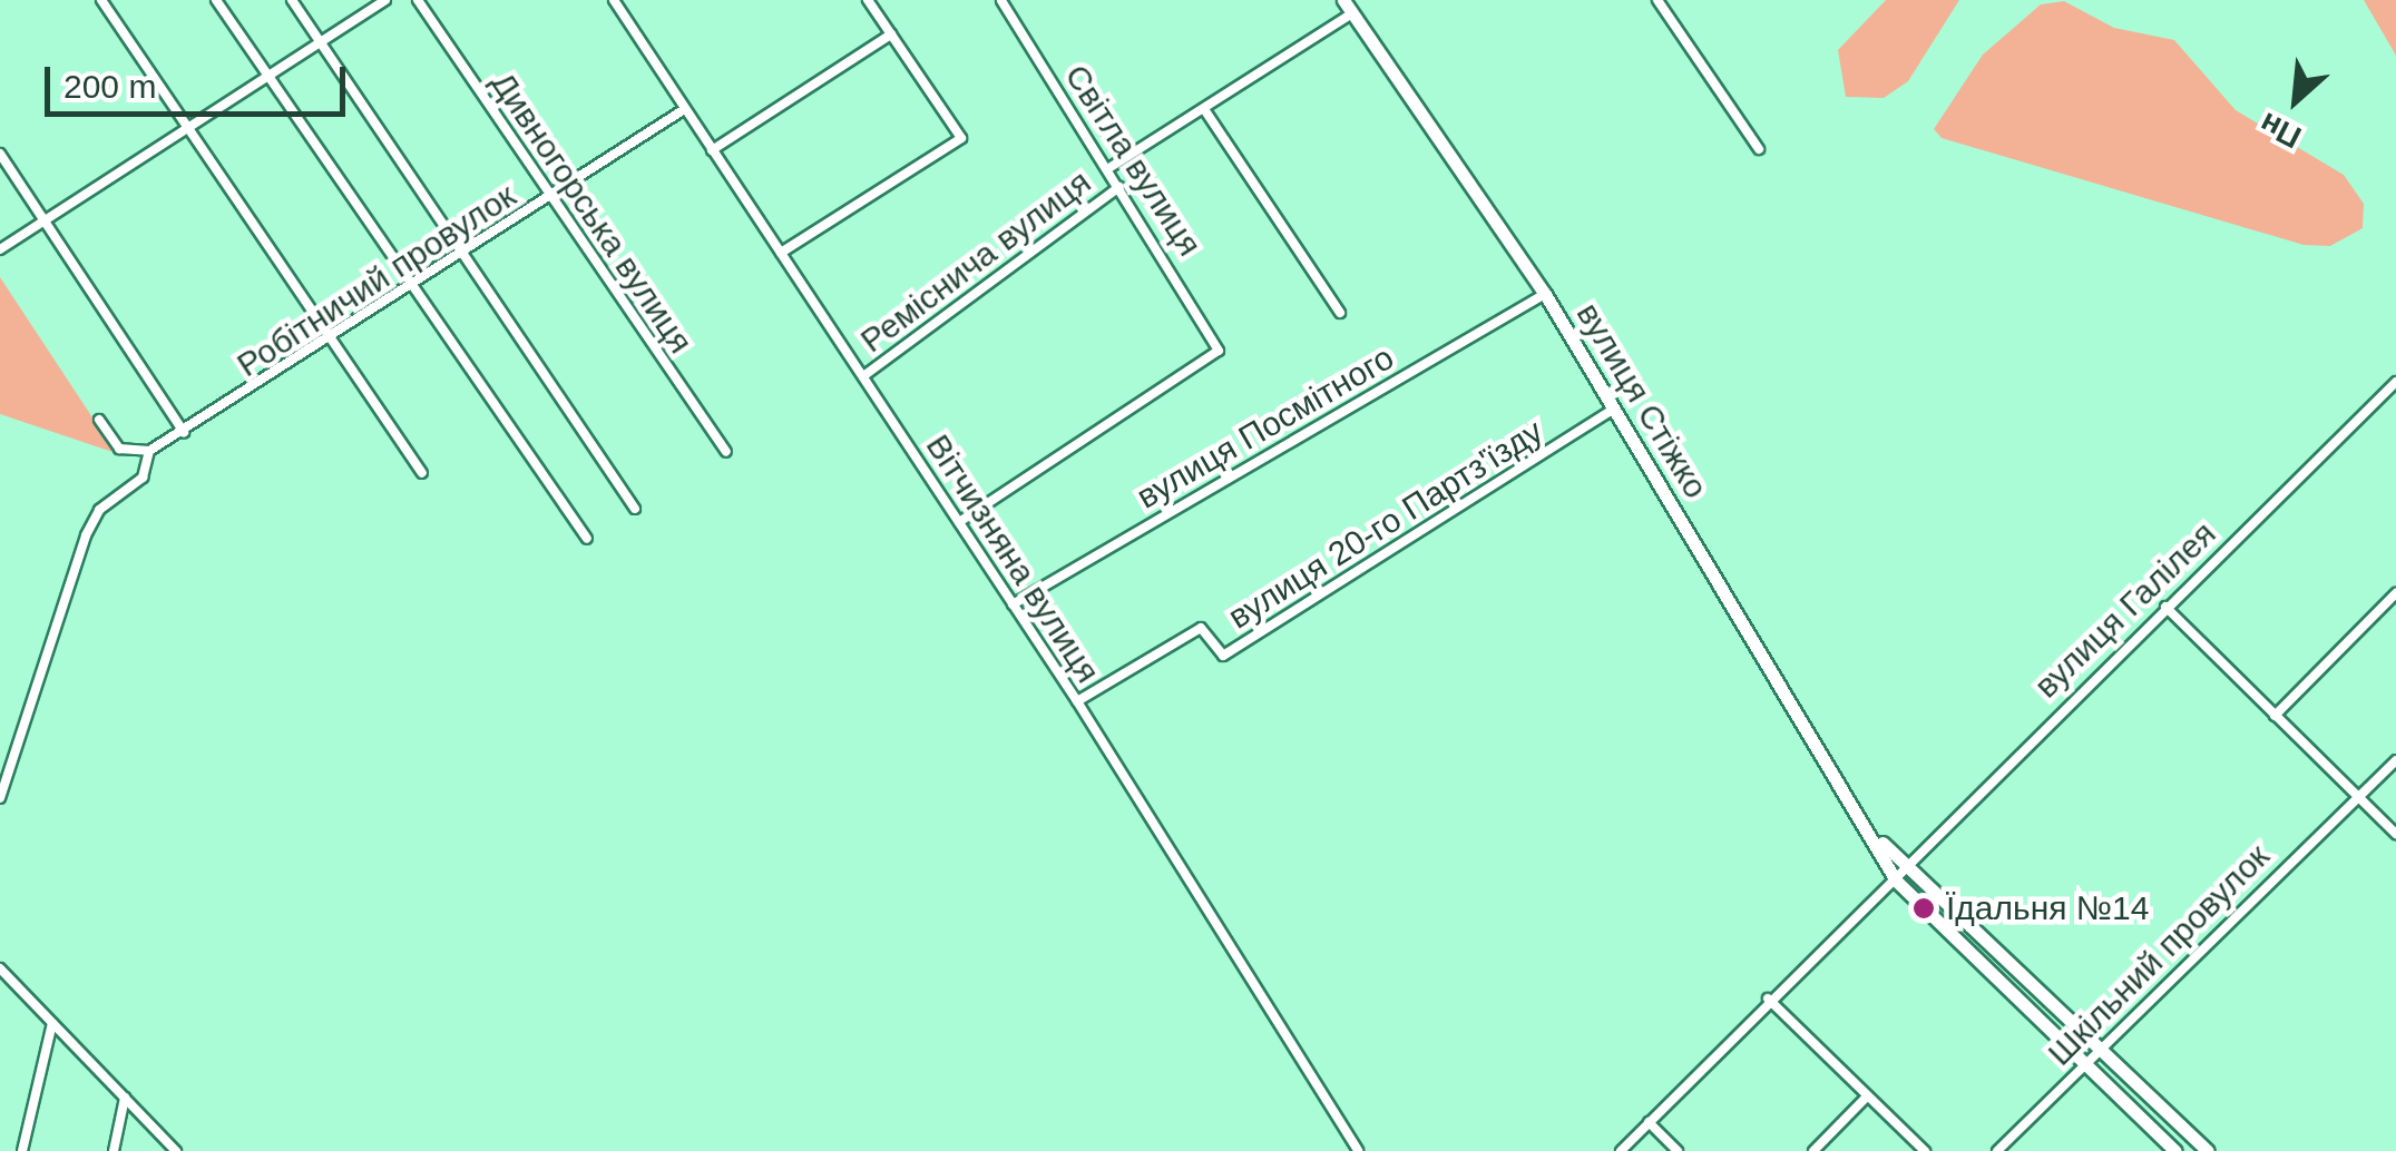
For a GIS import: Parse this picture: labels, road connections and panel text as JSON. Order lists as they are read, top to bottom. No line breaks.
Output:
{"streets":{"street":["Світла вулиця","Дивногорська вулиця","Реміснича вулиця","Робітничий провулок","вулиця Стіжко","вулиця Посмітного","вулиця 20-го Партз'їзду","Вітчизняна вулиця","вулиця Галілея","Шкільний провулок"]},"crossings":[["Світла вулиця","Реміснича вулиця"],["Світла вулиця","Вітчизняна вулиця"],["Дивногорська вулиця","Робітничий провулок"],["Реміснича вулиця","вулиця Стіжко"],["Реміснича вулиця","Вітчизняна вулиця"],["Робітничий провулок","Вітчизняна вулиця"],["вулиця Стіжко","вулиця Посмітного"],["вулиця Стіжко","вулиця 20-го Партз'їзду"],["вулиця Стіжко","вулиця Галілея"],["вулиця Стіжко","Шкільний провулок"],["вулиця Посмітного","Вітчизняна вулиця"],["вулиця 20-го Партз'їзду","Вітчизняна вулиця"]],"places":["Їдальня №14"],"scale_bar":"200 m","north":"bottom left"}
